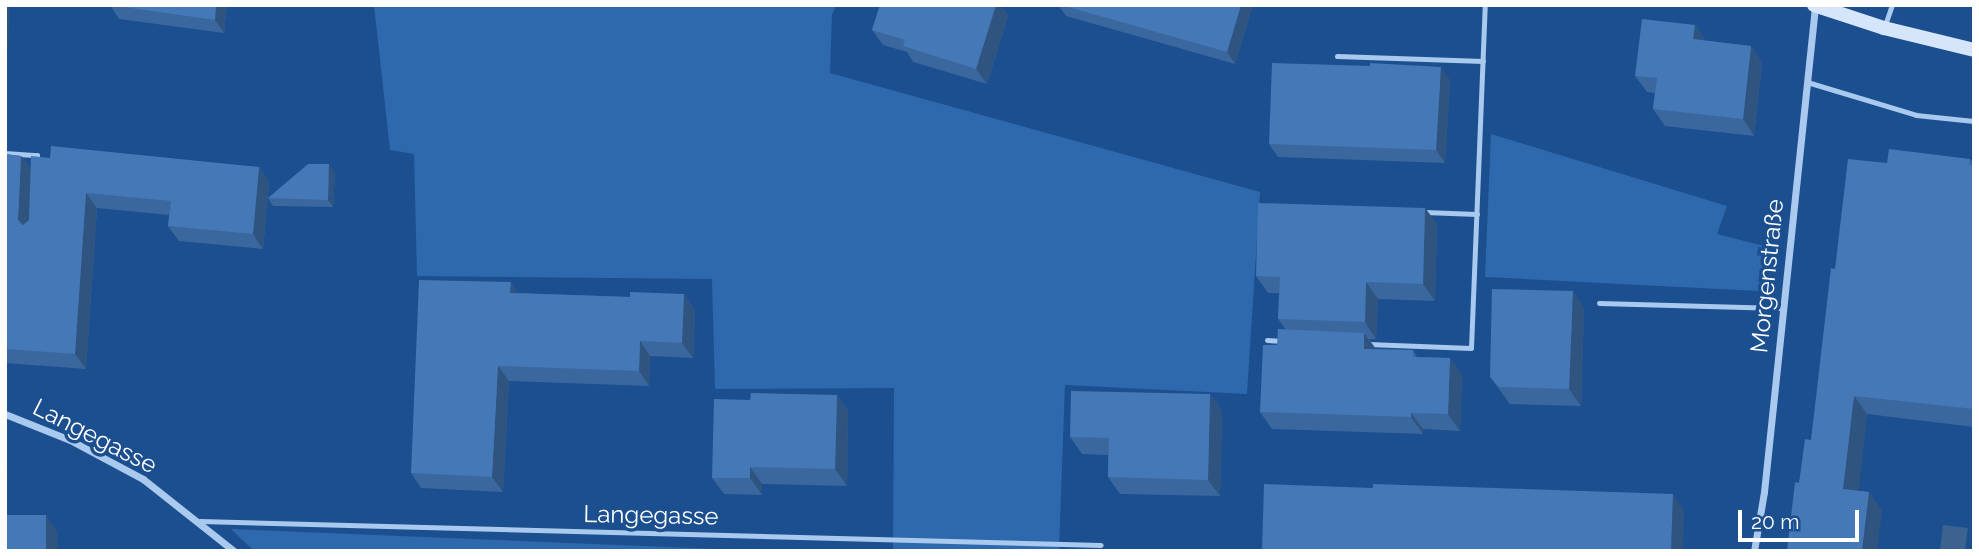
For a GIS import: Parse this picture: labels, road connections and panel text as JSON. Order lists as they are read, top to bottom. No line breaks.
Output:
{"streets":{"street":["Morgenstraße","Langegasse"]},"scale_bar":"20 m"}
